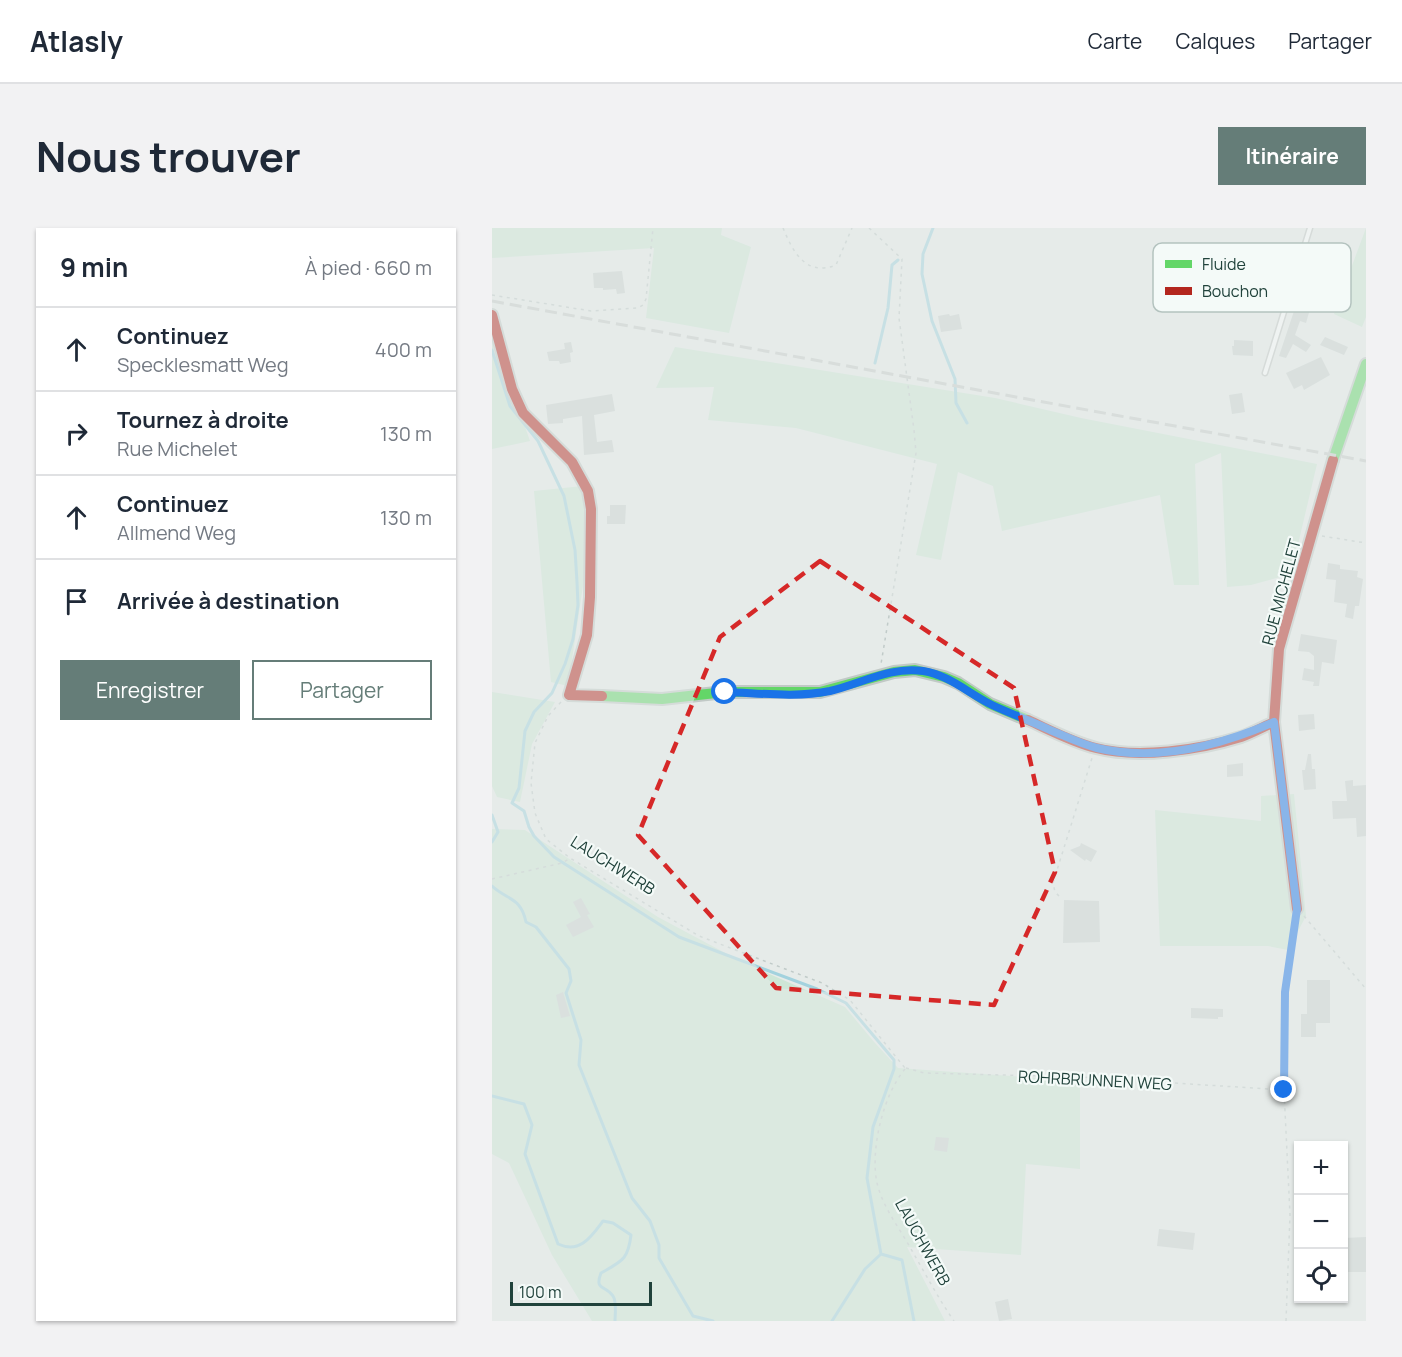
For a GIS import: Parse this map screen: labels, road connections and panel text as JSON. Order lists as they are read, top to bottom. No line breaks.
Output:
{"streets":{"street":["RUE MICHELET"],"path":["LAUCHWERB","ROHRBRUNNEN WEG"]},"crossings":[["LAUCHWERB","ROHRBRUNNEN WEG"]],"legend":["Fluide","Bouchon"],"scale_bar":"100 m","page":{"header":"Atlasly","nav":["Carte","Calques","Partager"],"title":"Nous trouver","buttons":["Itinéraire",["Enregistrer","Partager"]],"heading":["9 min","À pied · 660 m"],"list":[["Continuez","Specklesmatt Weg","400 m"],["Tournez à droite","Rue Michelet","130 m"],["Continuez","Allmend Weg","130 m"],"Arrivée à destination"],"map_buttons":["+","−"],"scale":"100 m"}}
